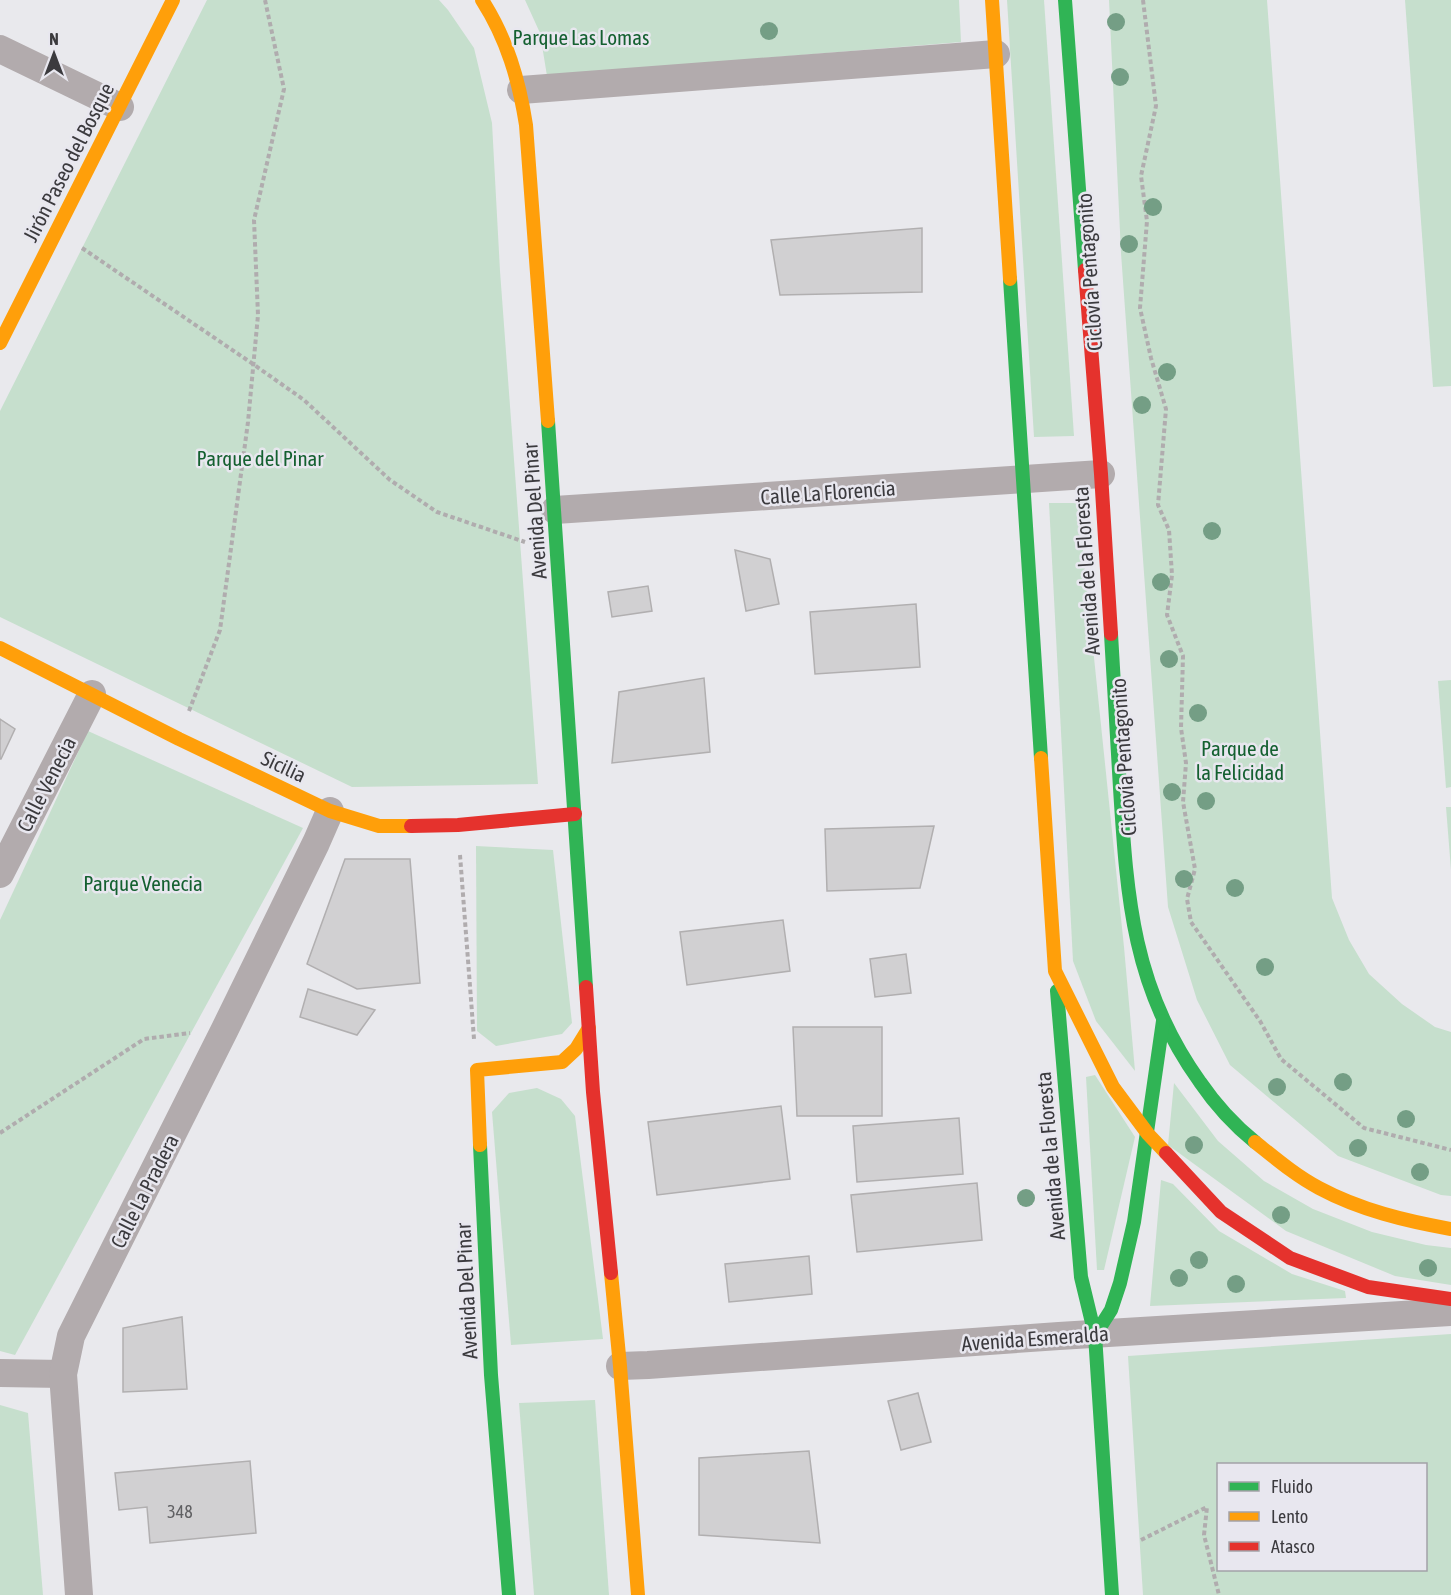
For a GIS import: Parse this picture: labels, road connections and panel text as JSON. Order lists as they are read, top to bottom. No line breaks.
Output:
{"streets":{"street":["Jirón Paseo del Bosque","Calle La Florencia","Avenida Del Pinar","Avenida de la Floresta","Sicilia","Calle Venecia","Calle La Pradera","Avenida Esmeralda"]},"crossings":[["Calle La Florencia","Avenida Del Pinar"],["Calle La Florencia","Avenida de la Floresta"],["Avenida Del Pinar","Sicilia"],["Avenida Del Pinar","Avenida Esmeralda"],["Avenida de la Floresta","Avenida Esmeralda"],["Sicilia","Calle Venecia"],["Sicilia","Calle La Pradera"]],"parks":["Parque Las Lomas","Parque del Pinar","Parque de la Felicidad","Parque Venecia"],"house_numbers":["348"],"legend":["Fluido","Lento","Atasco"],"north":"top"}
